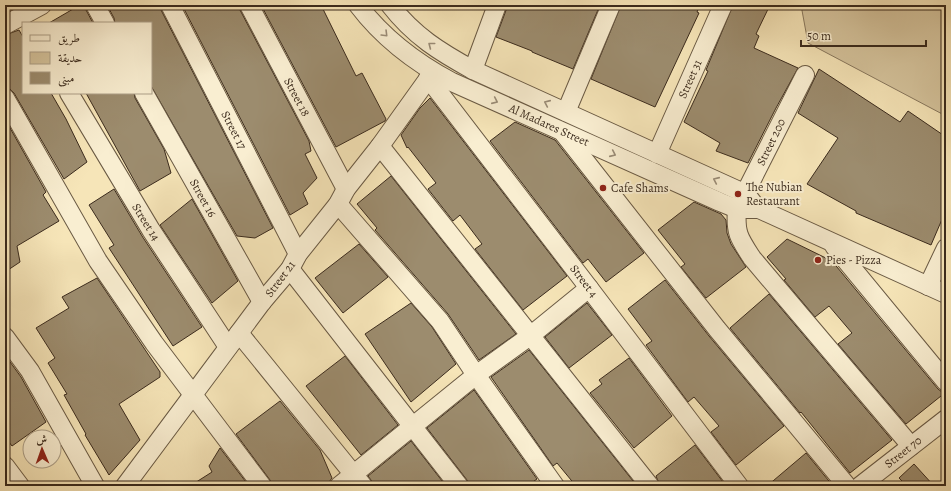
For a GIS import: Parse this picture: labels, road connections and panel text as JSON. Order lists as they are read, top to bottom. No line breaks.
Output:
{"streets":{"street":["Street 31","Street 18","Al Madares Street","Street 17","Street 200","Street 16","Street 14","Street 21","Street 4","Street 70"]},"crossings":[["Street 31","Al Madares Street"],["Street 18","Street 21"],["Al Madares Street","Street 200"],["Al Madares Street","Street 21"],["Al Madares Street","Street 4"],["Street 17","Street 21"],["Street 16","Street 21"],["Street 14","Street 21"],["Street 21","Street 4"]],"places":["Cafe Shams","The Nubian Restaurant","Pies - Pizza"],"legend":["طريق","حديقة","مبنى"],"scale_bar":"50 m","north":"top"}
